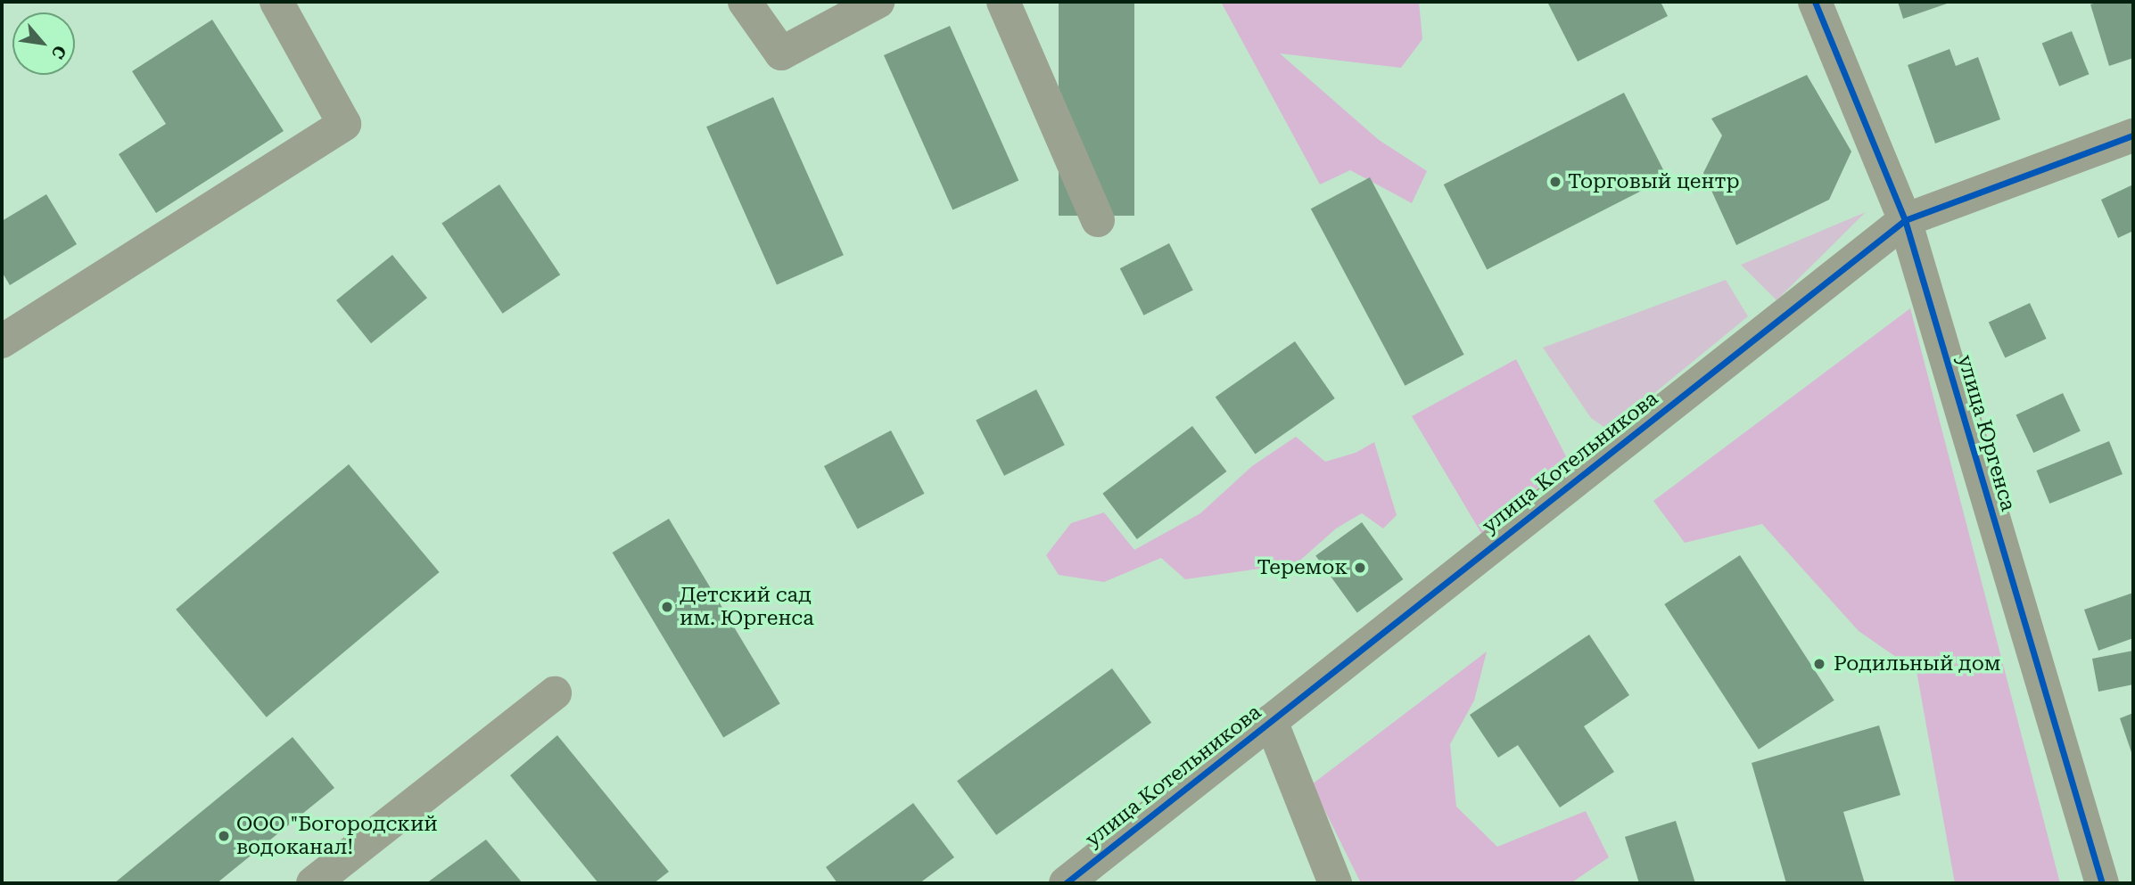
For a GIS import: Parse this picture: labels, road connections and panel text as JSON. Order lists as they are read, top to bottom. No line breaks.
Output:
{"streets":{"street":["улица Юргенса","улица Котельникова"]},"crossings":[["улица Юргенса","улица Котельникова"]],"places":["Торговый центр","Теремок","Детский сад им. Юргенса","Родильный дом","ООО \"Богородский водоканал!"],"north":"bottom right"}
